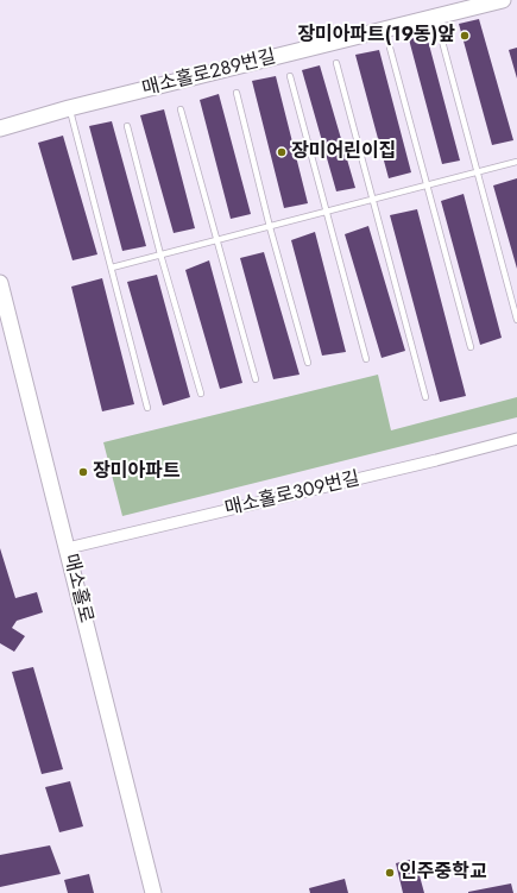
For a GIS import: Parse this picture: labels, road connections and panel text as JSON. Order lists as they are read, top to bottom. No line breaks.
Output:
{"streets":{"main road":["매소홀로289번길","매소홀로"],"street":["매소홀로309번길"]},"crossings":[["매소홀로309번길","매소홀로"]],"places":["장미아파트(19동)앞","장미어린이집","장미아파트","인주중학교"]}
